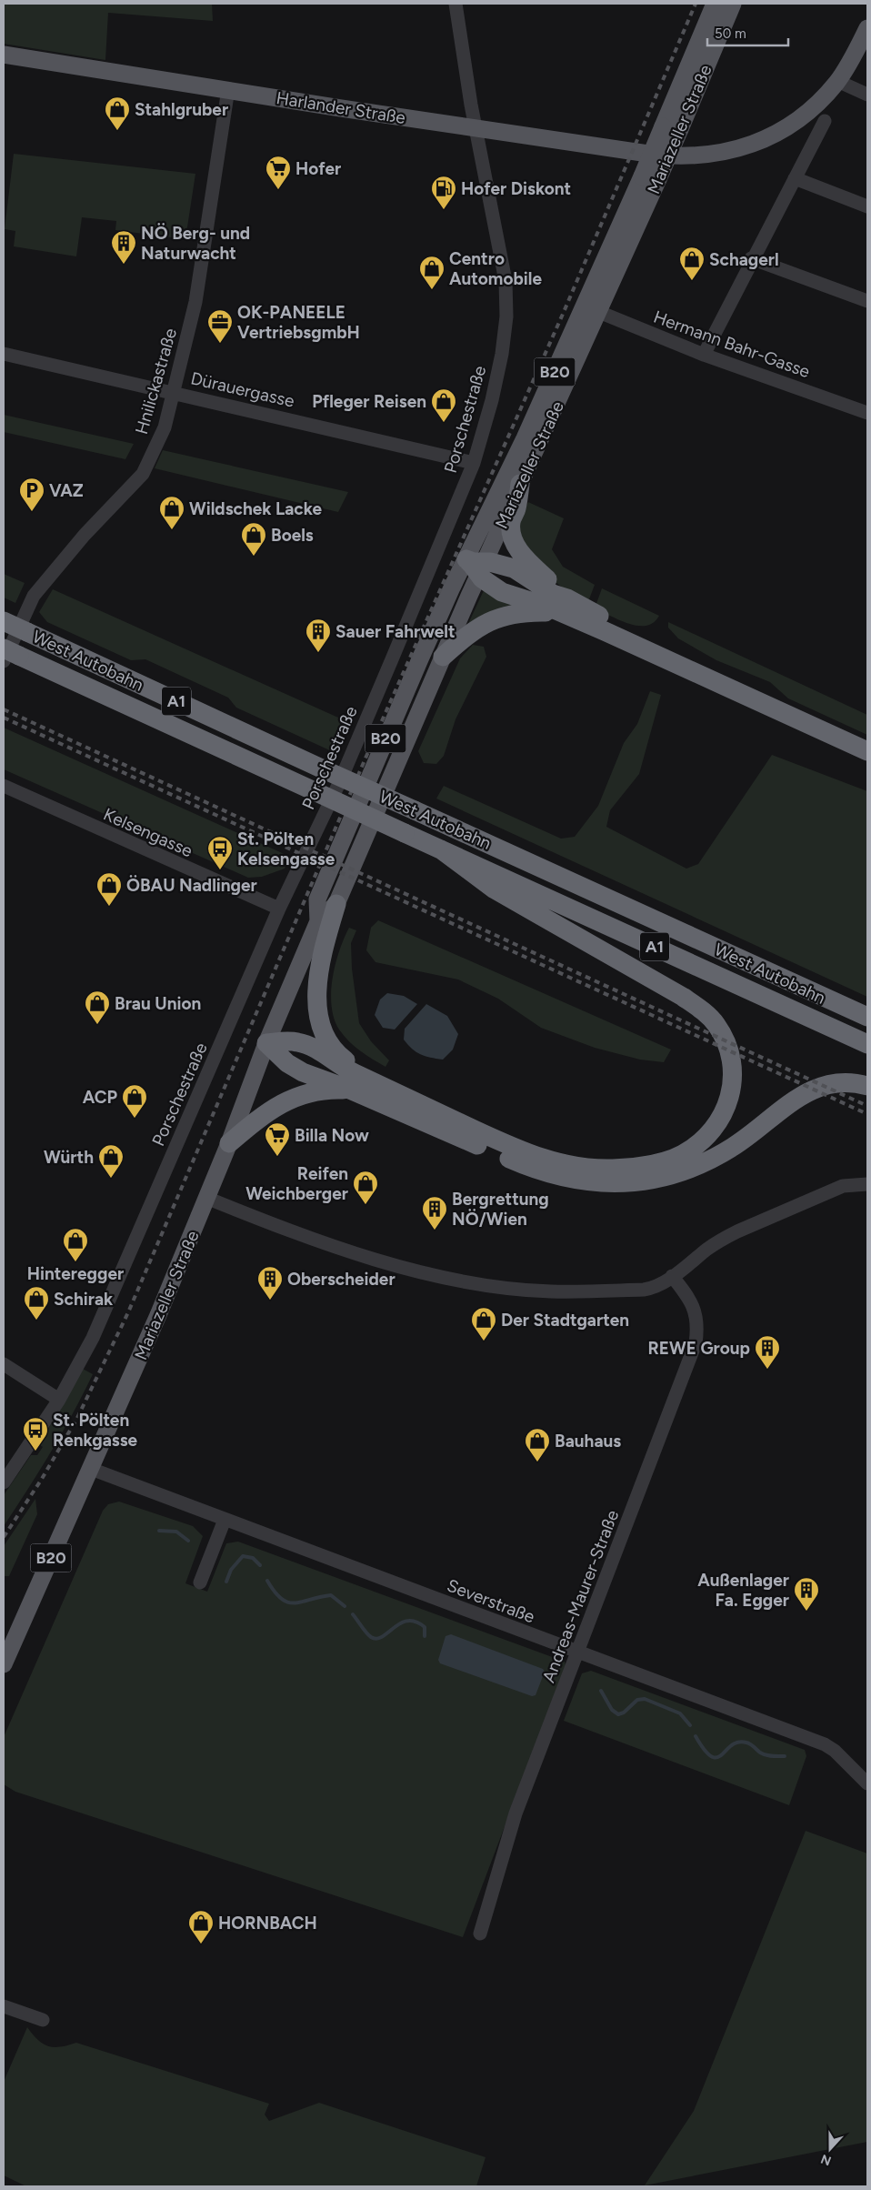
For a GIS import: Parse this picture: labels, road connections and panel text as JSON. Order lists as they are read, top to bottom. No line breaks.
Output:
{"streets":{"highway":["West Autobahn","A1"],"main road":["Harlander Straße","Mariazeller Straße","B20"],"street":["Hermann Bahr-Gasse","Hnilickastraße","Dürauergasse","Porschestraße","Kelsengasse","Andreas-Maurer-Straße","Severstraße"]},"crossings":[["Harlander Straße","Hnilickastraße"],["Harlander Straße","Porschestraße"],["Mariazeller Straße","Hermann Bahr-Gasse"],["Mariazeller Straße","Severstraße"],["Hnilickastraße","Dürauergasse"],["Hnilickastraße","West Autobahn"],["Dürauergasse","Porschestraße"],["Porschestraße","Kelsengasse"],["Andreas-Maurer-Straße","Severstraße"]],"places":{"shop":["Stahlgruber","Schagerl","Centro Automobile","Pfleger Reisen","Wildschek Lacke","Boels","ÖBAU Nadlinger","Brau Union","ACP","Würth","Reifen Weichberger","Hinteregger","Schirak","Der Stadtgarten","Bauhaus","HORNBACH"],"supermarket":["Hofer","Billa Now"],"fuel station":["Hofer Diskont"],"building":["NÖ Berg- und Naturwacht","Sauer Fahrwelt","Bergrettung NÖ/Wien","Oberscheider","REWE Group","Außenlager Fa. Egger"],"office":["OK-PANEELE VertriebsgmbH"],"parking":["VAZ"],"bus stop":["St. Pölten Kelsengasse","St. Pölten Renkgasse"]},"scale_bar":"50 m","north":"bottom"}
